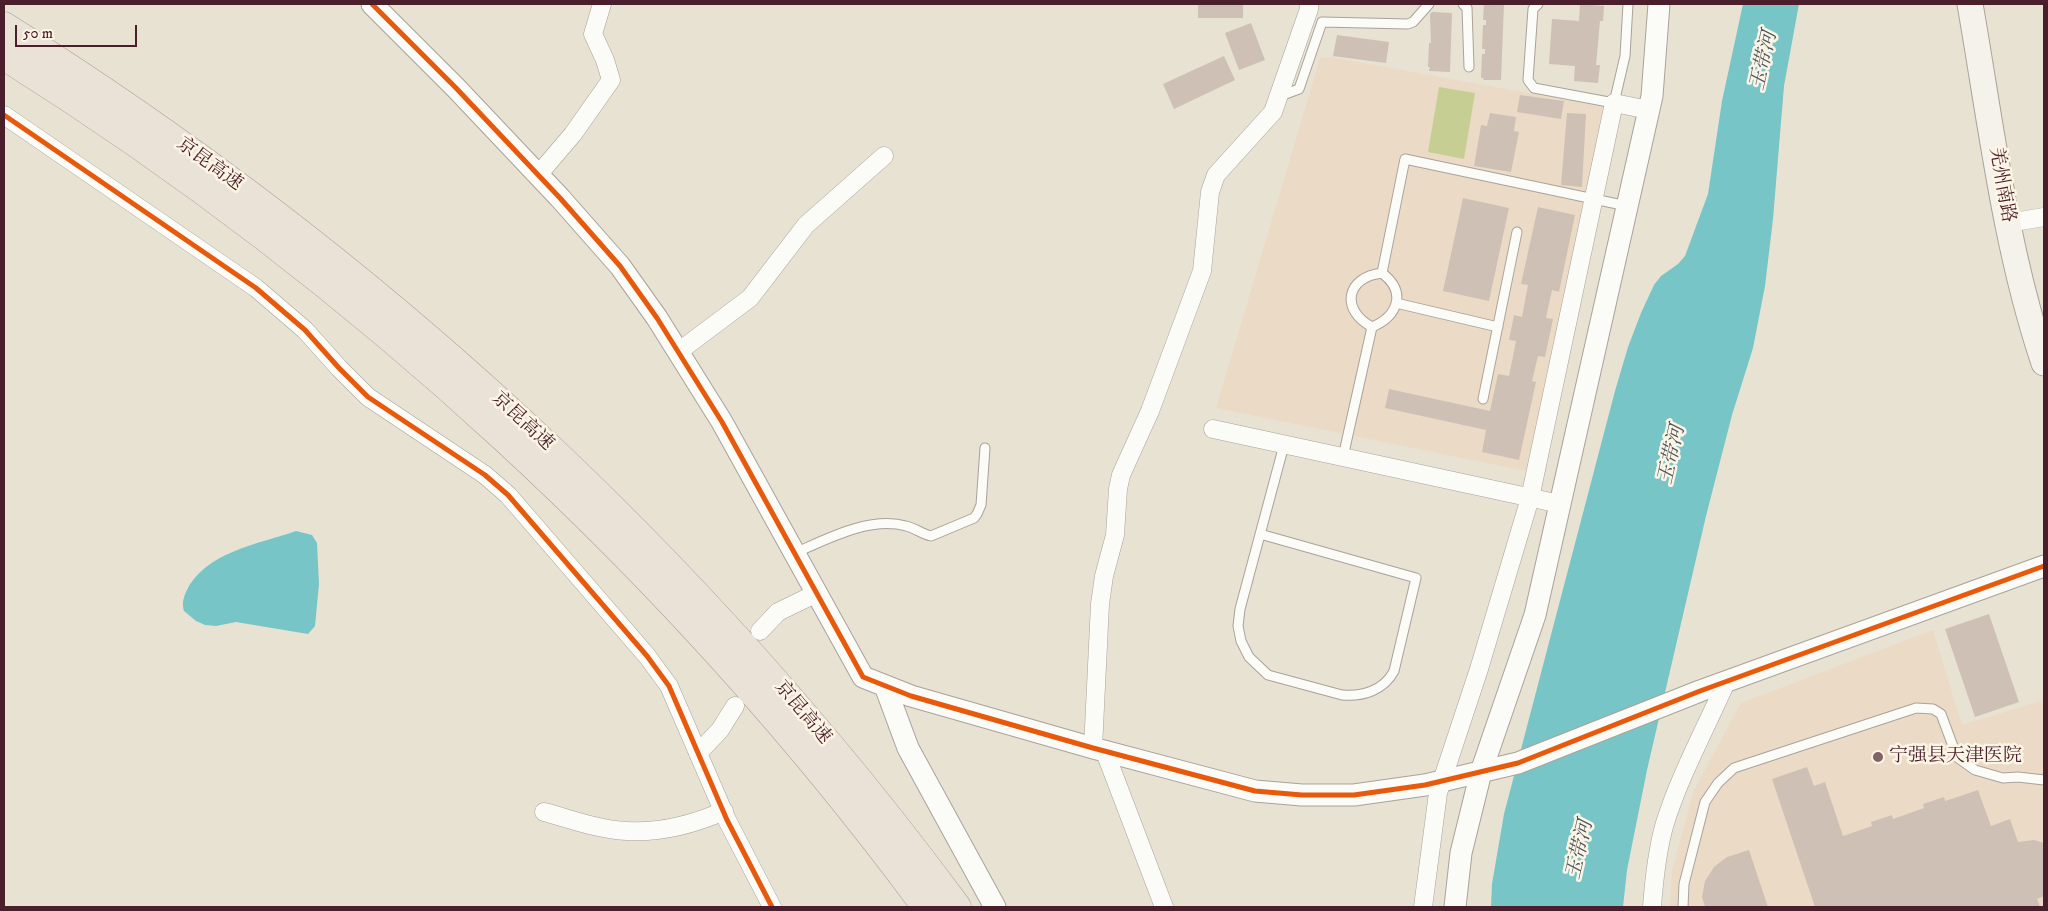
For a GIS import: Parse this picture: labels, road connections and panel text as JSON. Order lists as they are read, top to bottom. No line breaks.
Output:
{"streets":{"highway":["京昆高速"],"main road":["羌州南路"]},"water":["玉带河"],"places":["宁强县天津医院"],"scale_bar":"50 m"}
